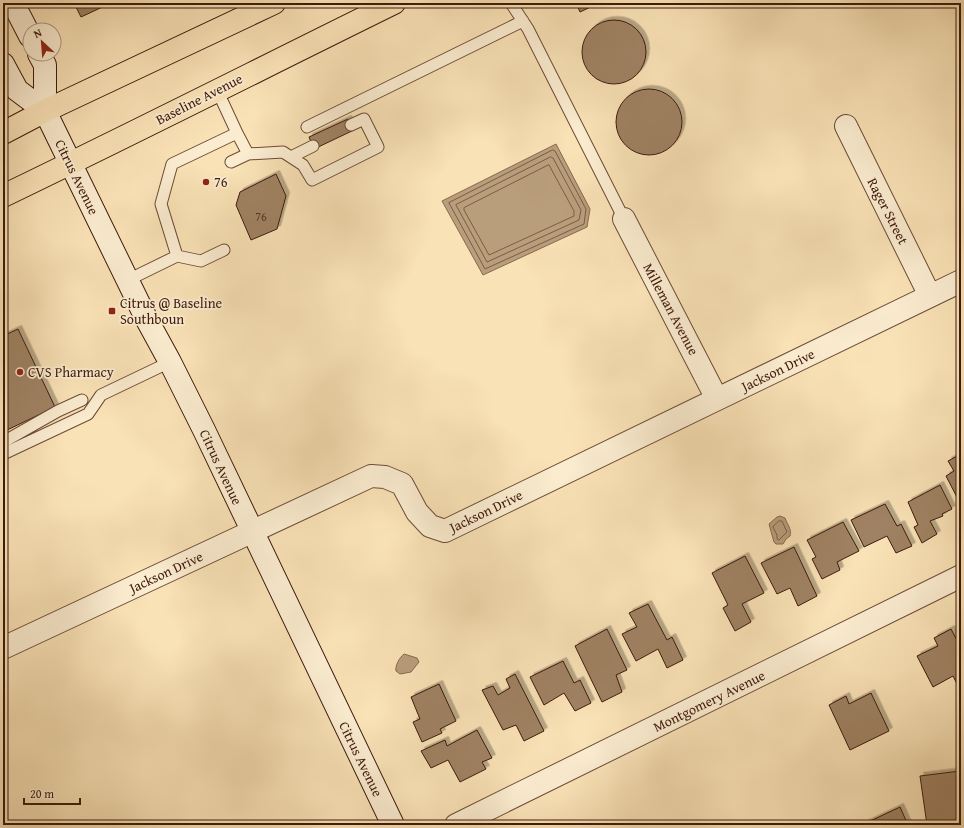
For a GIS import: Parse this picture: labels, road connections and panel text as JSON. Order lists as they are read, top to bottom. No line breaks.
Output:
{"streets":{"main road":["Baseline Avenue"],"street":["Citrus Avenue","Rager Street","Milleman Avenue","Jackson Drive","Montgomery Avenue"]},"crossings":[["Baseline Avenue","Citrus Avenue"],["Citrus Avenue","Jackson Drive"],["Rager Street","Jackson Drive"],["Milleman Avenue","Jackson Drive"]],"places":{"other":["76","CVS Pharmacy"],"transit":["Citrus @ Baseline Southboun"]},"house_numbers":["76"],"scale_bar":"20 m","north":"top left"}
